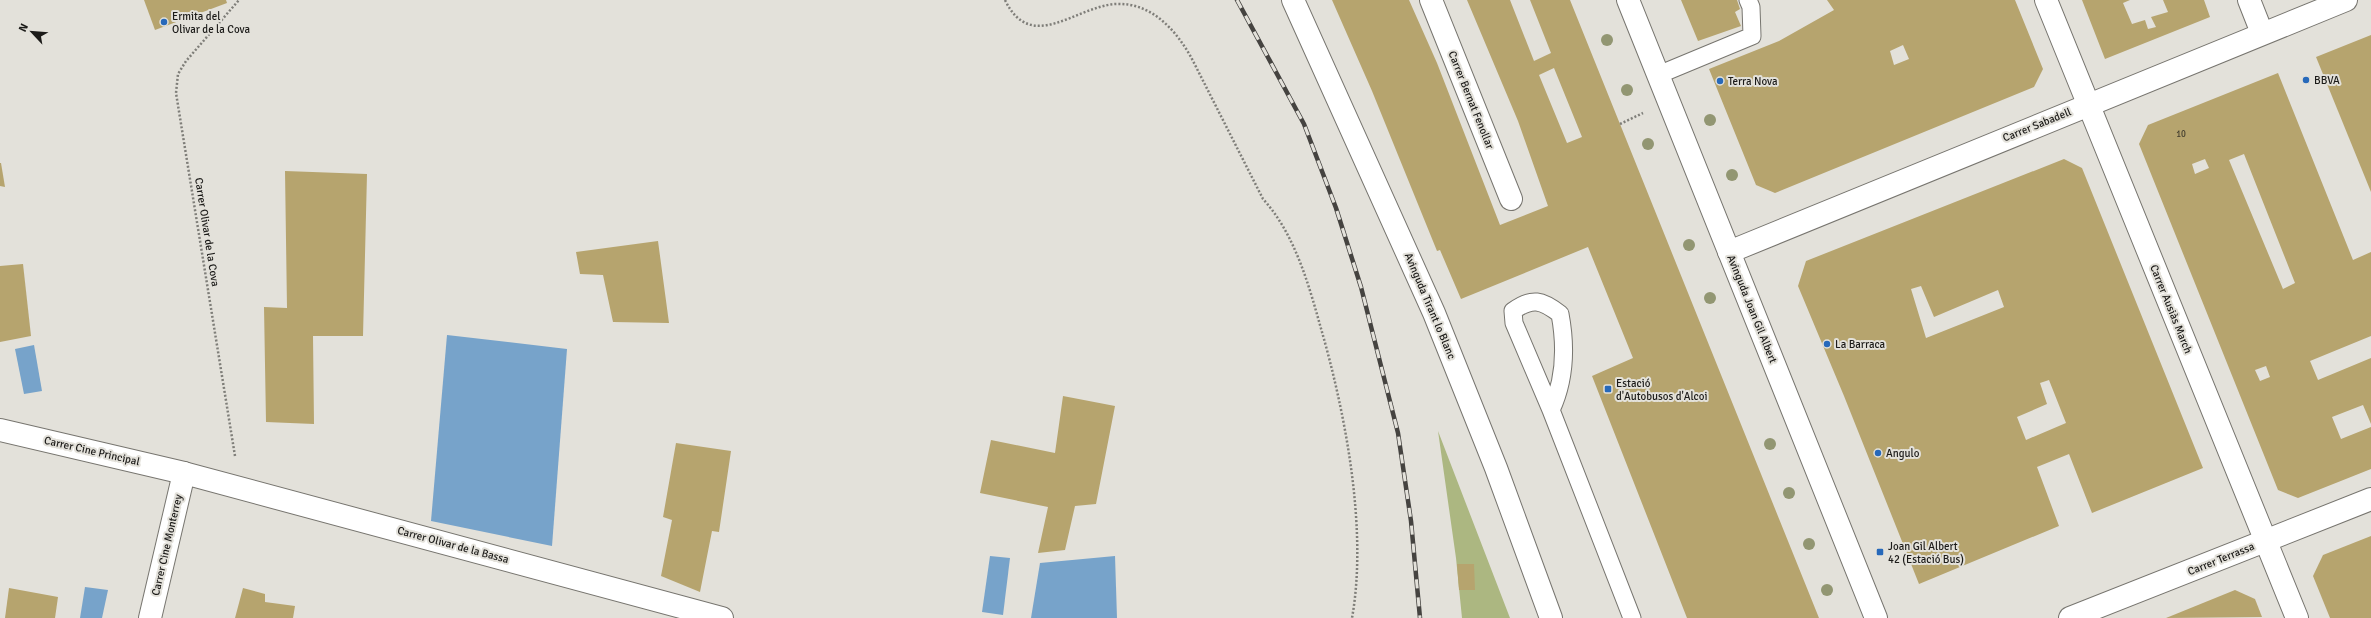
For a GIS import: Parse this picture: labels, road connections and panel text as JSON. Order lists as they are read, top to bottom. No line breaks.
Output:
{"streets":{"street":["Carrer Bernat Fenollar","Carrer Sabadell","Avinguda Tirant lo Blanc","Avinguda Joan Gil Albert","Carrer Ausiàs March","Carrer Cine Principal","Carrer Cine Monterrey","Carrer Olivar de la Bassa","Carrer Terrassa"],"path":["Carrer Olivar de la Cova"]},"crossings":[["Carrer Sabadell","Avinguda Joan Gil Albert"],["Carrer Sabadell","Carrer Ausiàs March"],["Carrer Olivar de la Cova","Carrer Olivar de la Bassa"],["Carrer Ausiàs March","Carrer Terrassa"],["Carrer Cine Principal","Carrer Cine Monterrey"],["Carrer Cine Principal","Carrer Olivar de la Bassa"],["Carrer Cine Monterrey","Carrer Olivar de la Bassa"]],"places":{"other":["Ermita del Olivar de la Cova","BBVA","Terra Nova","La Barraca","Angulo"],"transit":["Estació d'Autobusos d'Alcoi","Joan Gil Albert 42 (Estació Bus)"]},"house_numbers":["10"],"north":"top left"}
